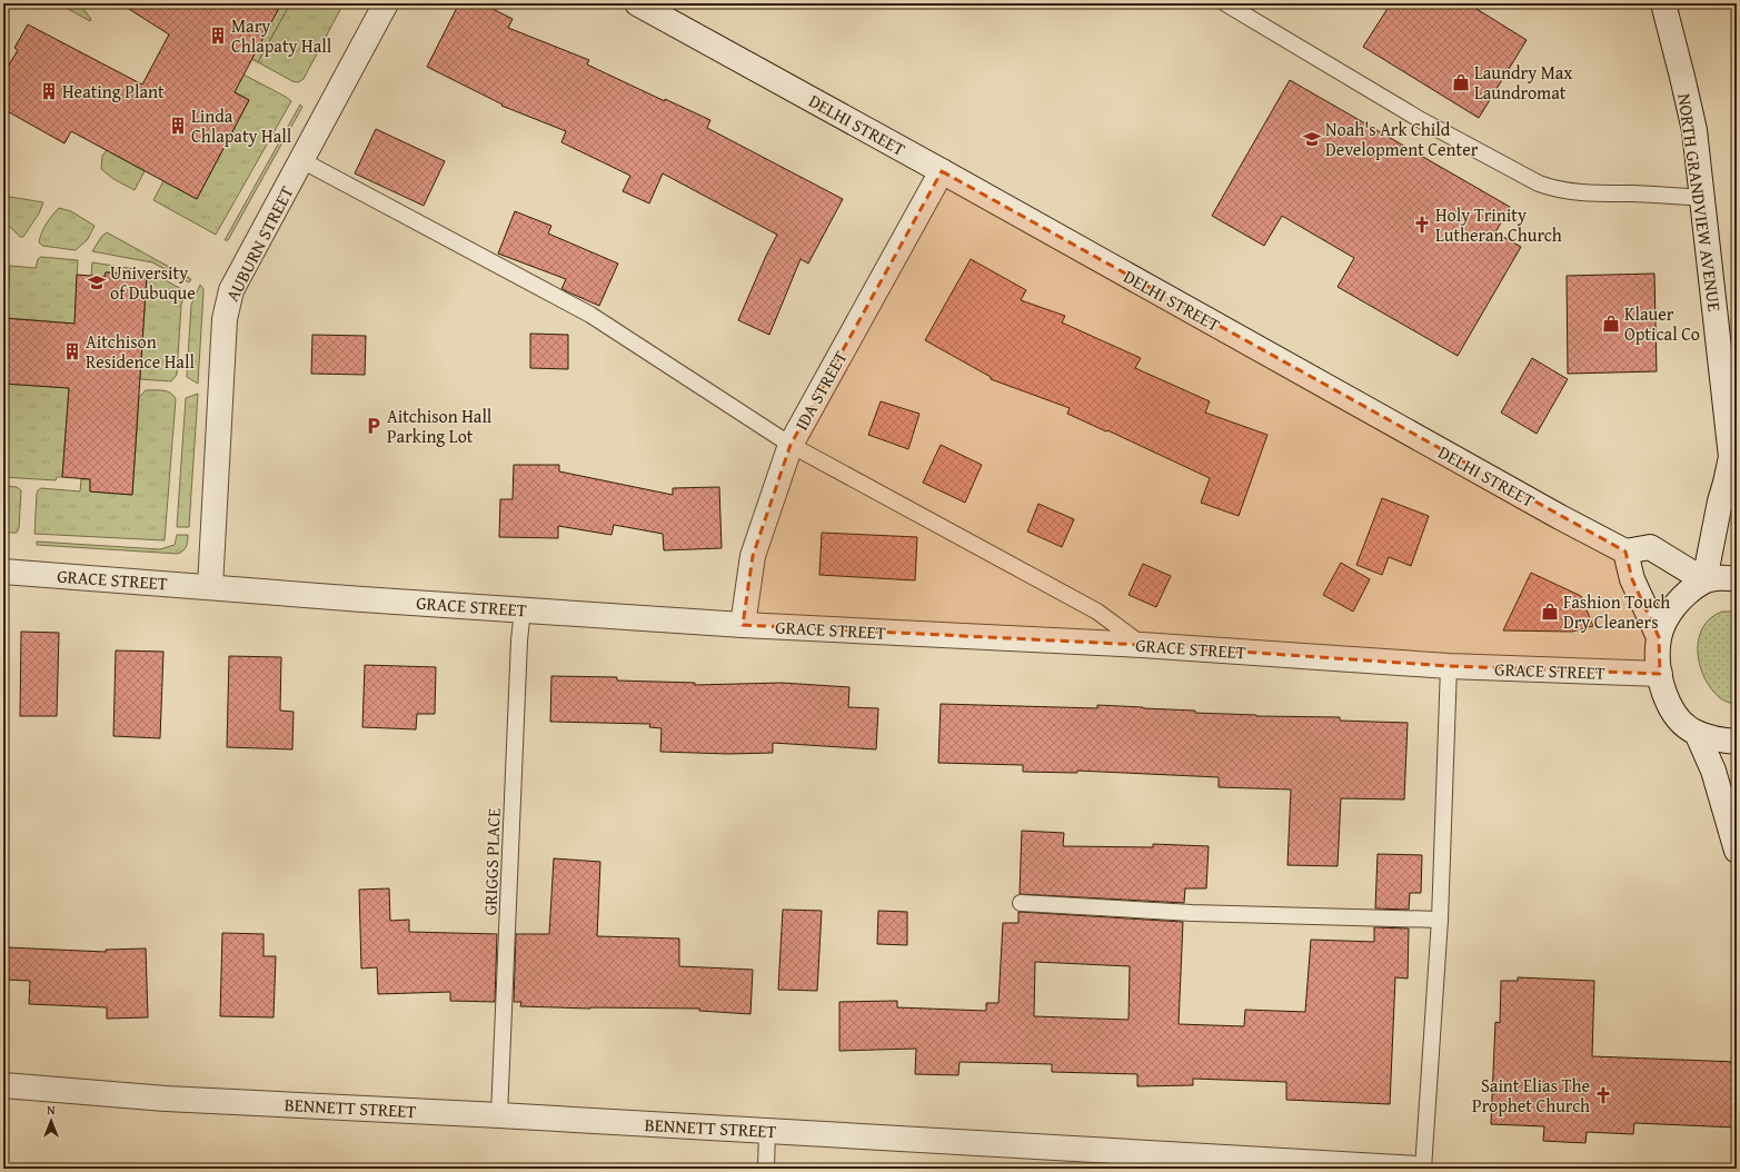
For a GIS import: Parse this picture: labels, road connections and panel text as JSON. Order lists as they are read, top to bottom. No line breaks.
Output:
{"streets":{"street":["DELHI STREET","NORTH GRANDVIEW AVENUE","AUBURN STREET","IDA STREET","GRACE STREET","BENNETT STREET"],"lane":["GRIGGS PLACE"]},"crossings":[["DELHI STREET","IDA STREET"],["AUBURN STREET","GRACE STREET"],["IDA STREET","GRACE STREET"],["GRACE STREET","GRIGGS PLACE"],["GRIGGS PLACE","BENNETT STREET"]],"places":{"building":["Mary Chlapaty Hall","Heating Plant","Linda Chlapaty Hall","Aitchison Residence Hall"],"shop":["Laundry Max Laundromat","Klauer Optical Co","Fashion Touch Dry Cleaners"],"school or university":["Noah's Ark Child Development Center","University of Dubuque"],"church":["Holy Trinity Lutheran Church","Saint Elias The Prophet Church"],"parking":["Aitchison Hall Parking Lot"]},"north":"top"}
